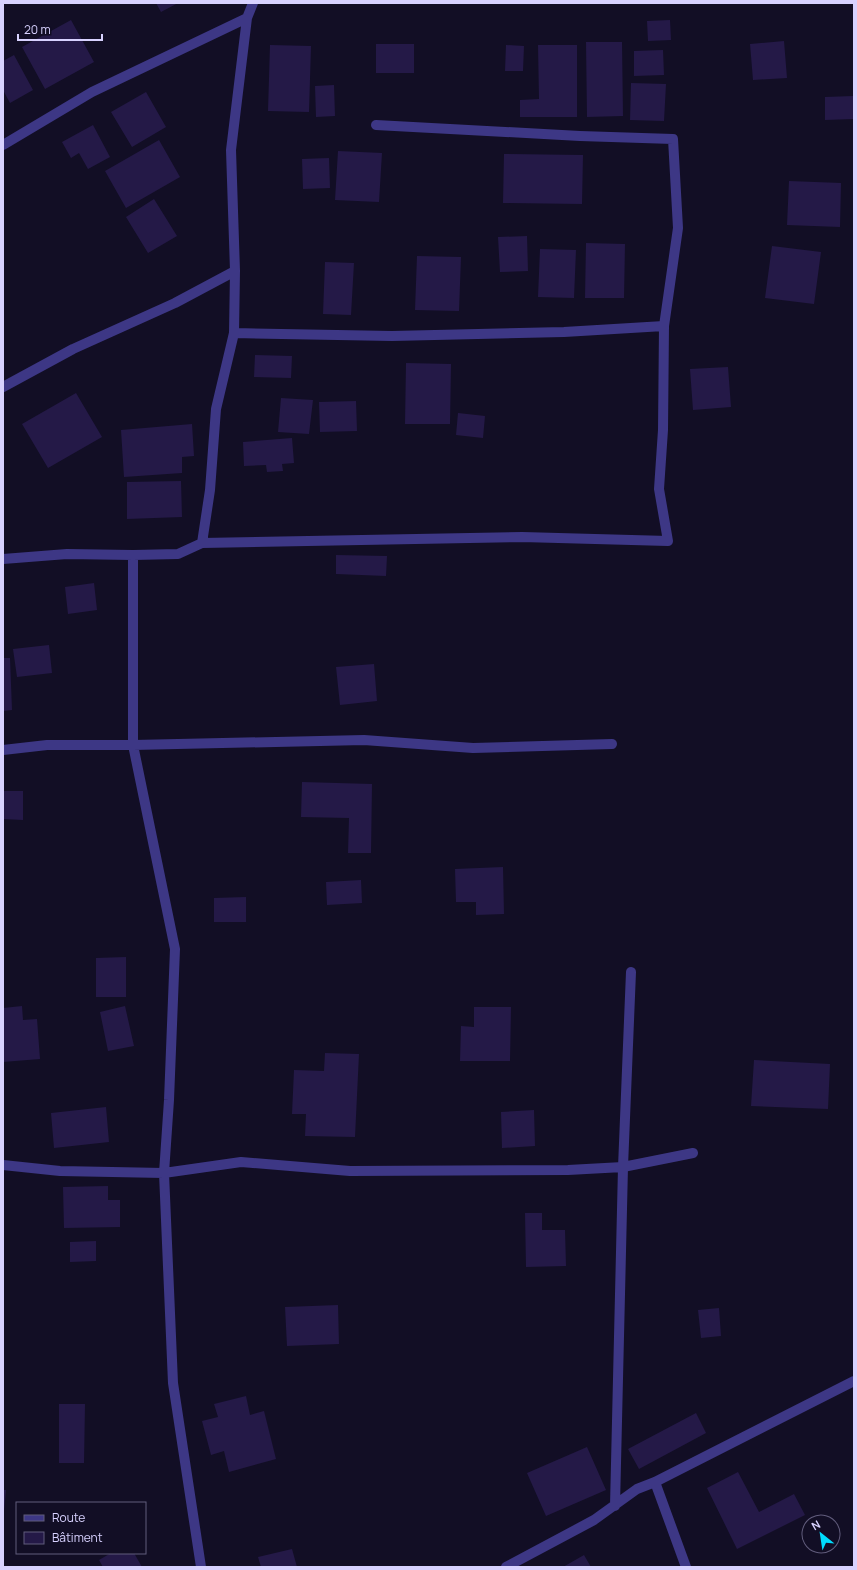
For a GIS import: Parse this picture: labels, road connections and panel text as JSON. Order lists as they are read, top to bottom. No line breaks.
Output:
{"legend":["Route","Bâtiment"],"scale_bar":"20 m","north":"top left"}
